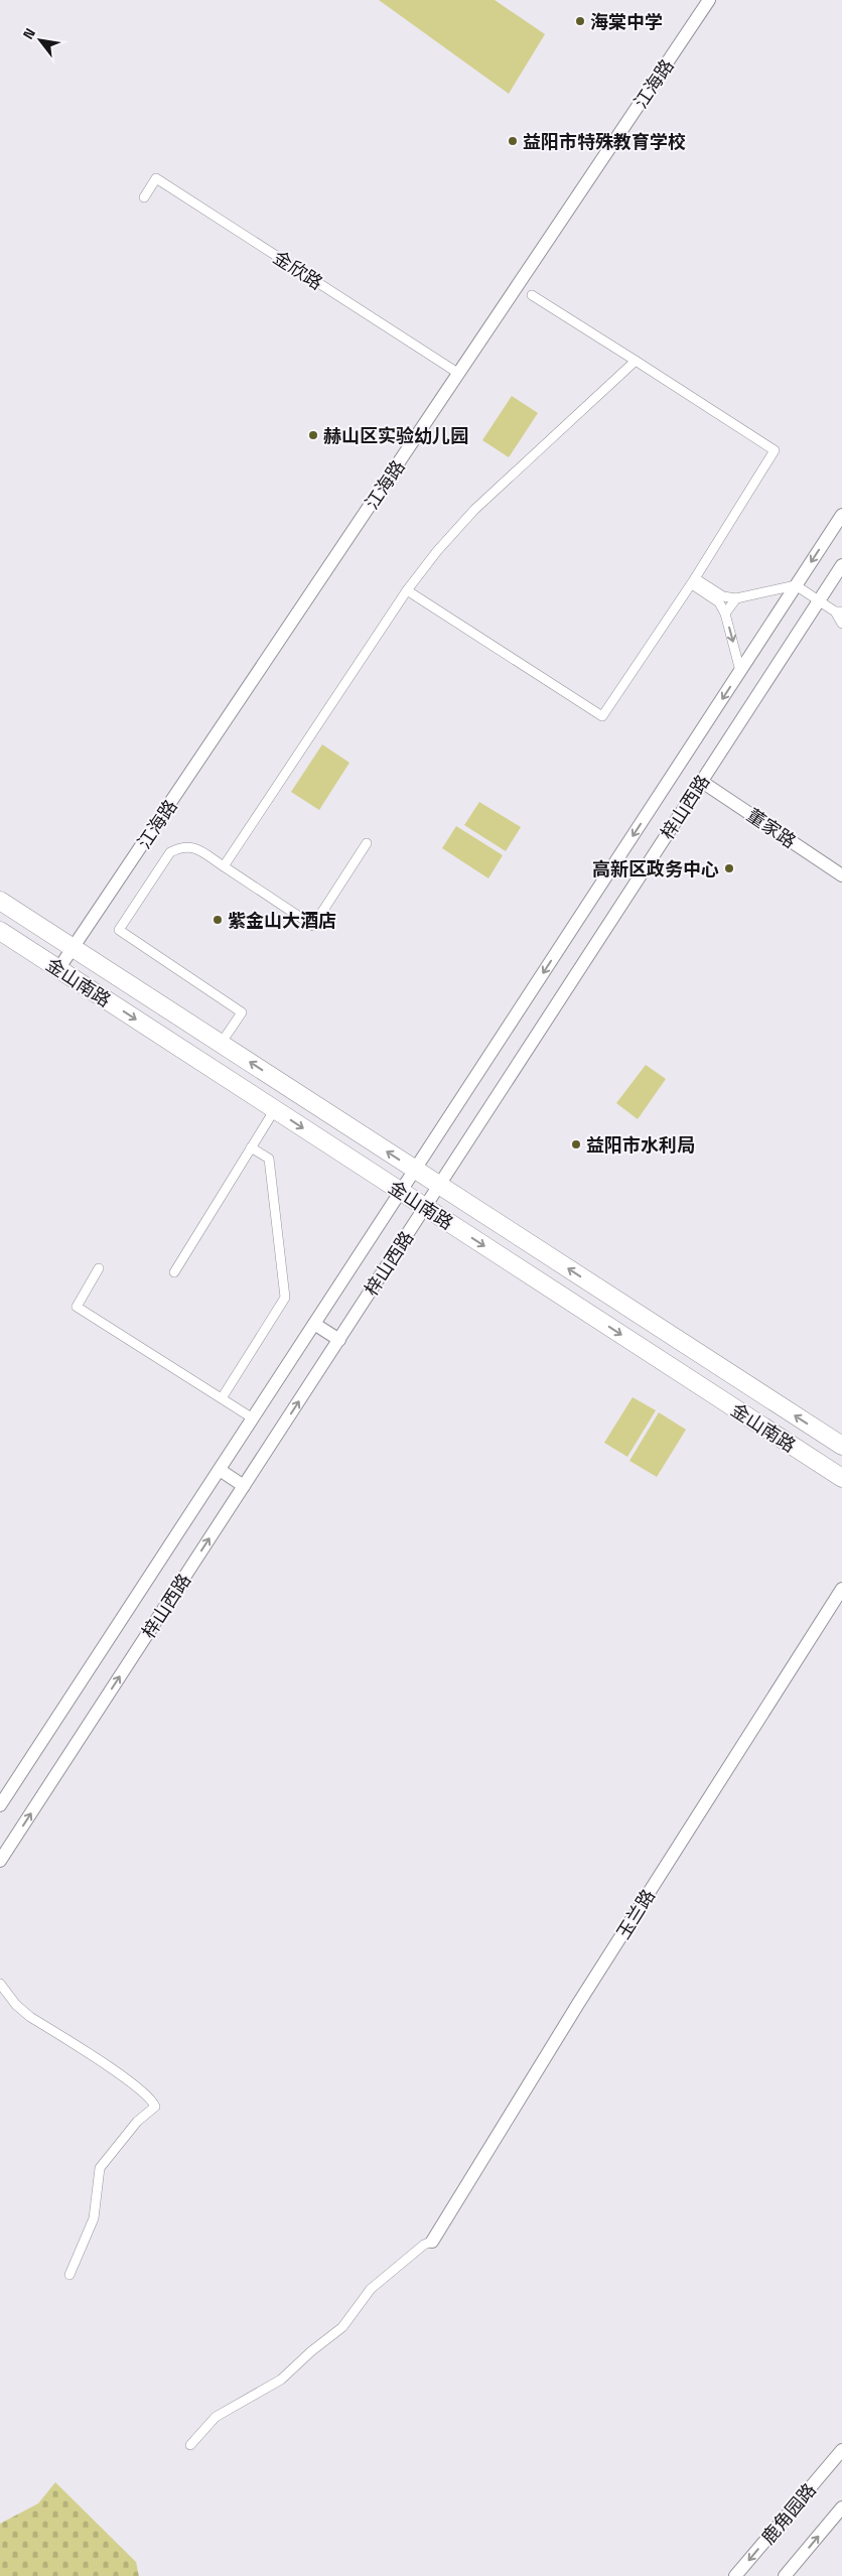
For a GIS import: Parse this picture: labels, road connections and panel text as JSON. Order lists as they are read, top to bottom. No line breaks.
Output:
{"streets":{"highway":["金山南路"],"street":["江海路","金欣路","梓山西路","董家路","玉兰路","鹿角园路"]},"crossings":[["江海路","金欣路"],["江海路","金山南路"],["梓山西路","董家路"],["梓山西路","金山南路"]],"places":["海棠中学","益阳市特殊教育学校","赫山区实验幼儿园","高新区政务中心","紫金山大酒店","益阳市水利局"],"north":"top left"}
